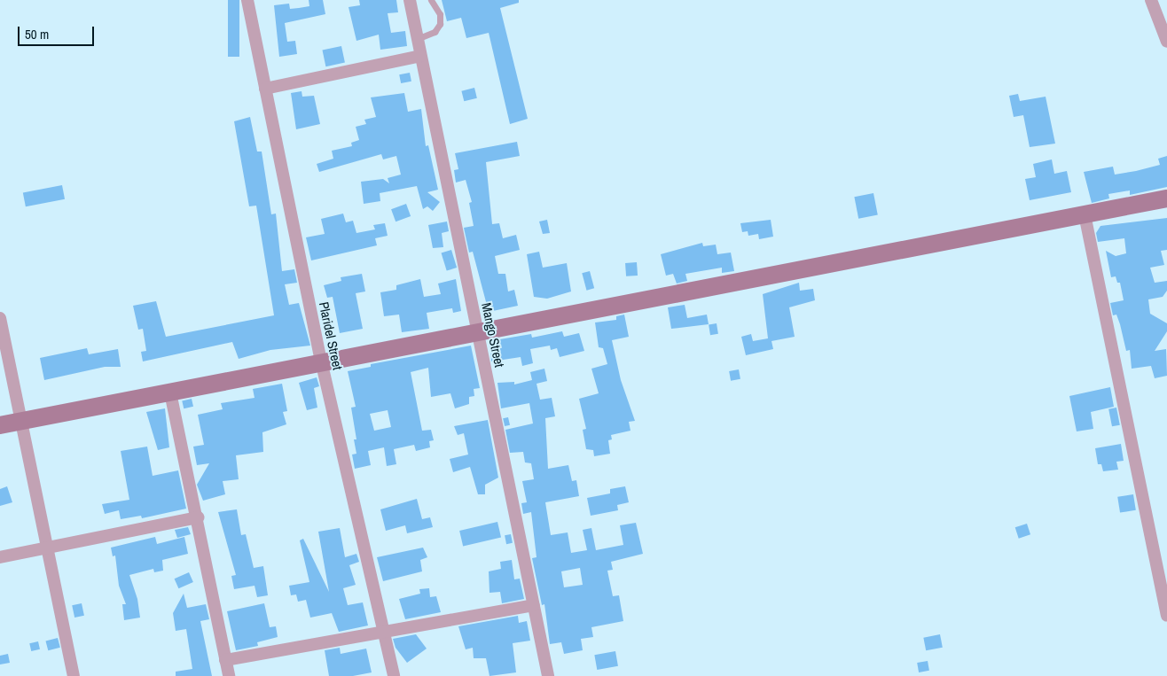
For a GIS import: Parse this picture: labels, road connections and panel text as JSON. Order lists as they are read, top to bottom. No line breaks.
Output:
{"streets":{"street":["Mango Street","Plaridel Street"]},"scale_bar":"50 m"}
